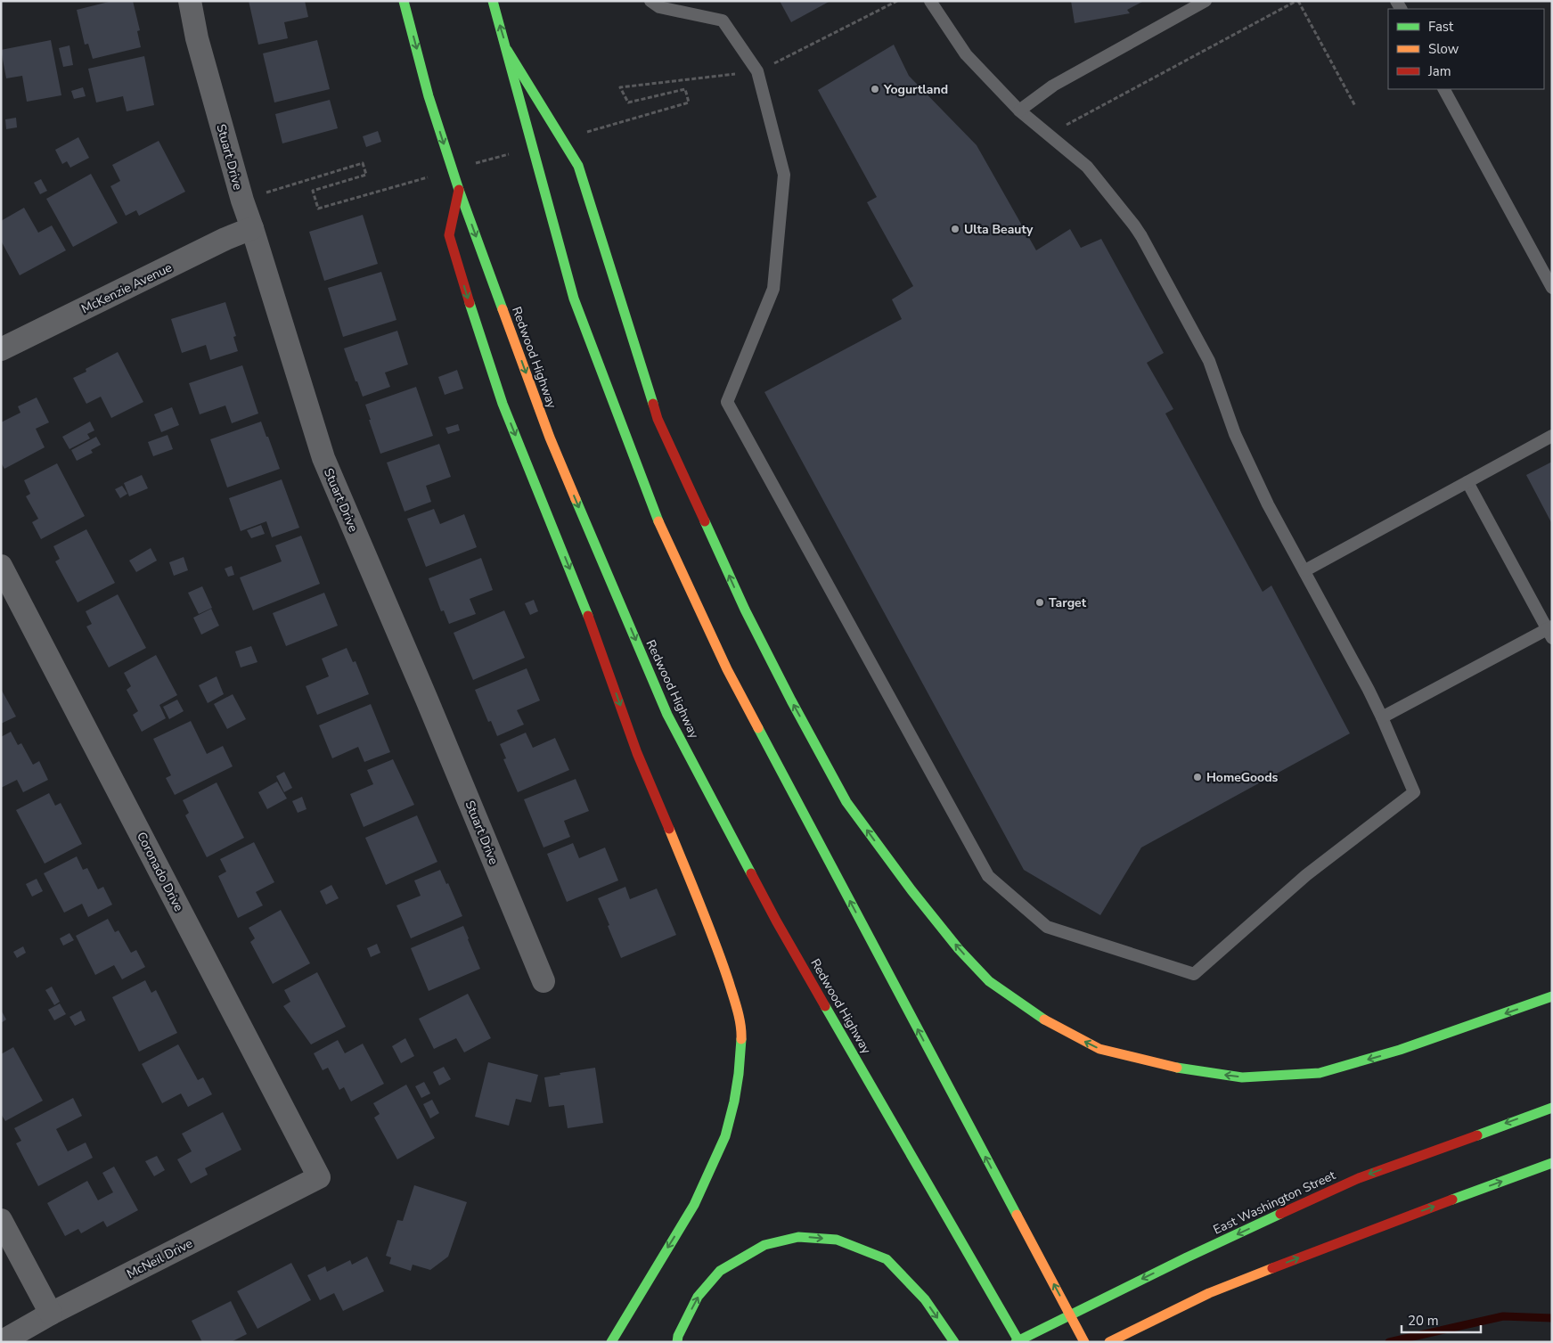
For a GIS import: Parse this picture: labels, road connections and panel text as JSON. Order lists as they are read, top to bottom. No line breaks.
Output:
{"streets":{"main road":["Redwood Highway","East Washington Street"],"street":["Stuart Drive","McKenzie Avenue","Coronado Drive","McNeil Drive"]},"crossings":[["Stuart Drive","McKenzie Avenue"],["Coronado Drive","McNeil Drive"]],"places":["Yogurtland","Ulta Beauty","Target","HomeGoods"],"legend":["Fast","Slow","Jam"],"scale_bar":"20 m"}
